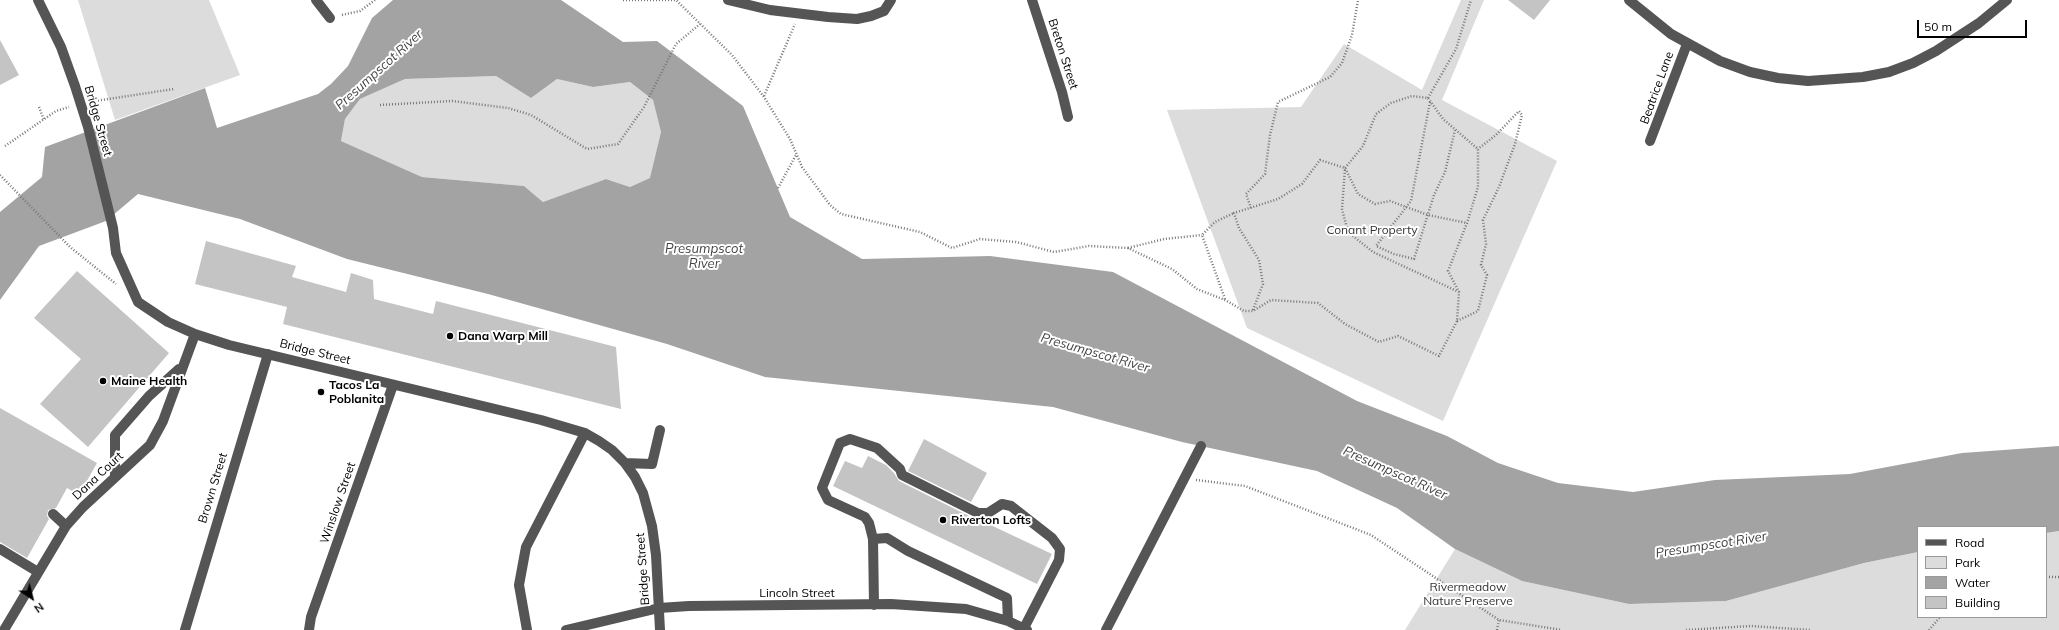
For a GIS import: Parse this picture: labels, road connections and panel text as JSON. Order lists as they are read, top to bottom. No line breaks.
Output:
{"streets":{"street":["Breton Street","Beatrice Lane","Bridge Street","Dana Court","Brown Street","Winslow Street","Lincoln Street"]},"crossings":[["Bridge Street","Dana Court"],["Bridge Street","Brown Street"],["Bridge Street","Winslow Street"],["Bridge Street","Lincoln Street"]],"water":["Presumpscot River"],"parks":["Conant Property","Rivermeadow Nature Preserve"],"places":["Dana Warp Mill","Maine Health","Tacos La Poblanita","Riverton Lofts"],"legend":["Road","Park","Water","Building"],"scale_bar":"50 m","north":"bottom right"}
